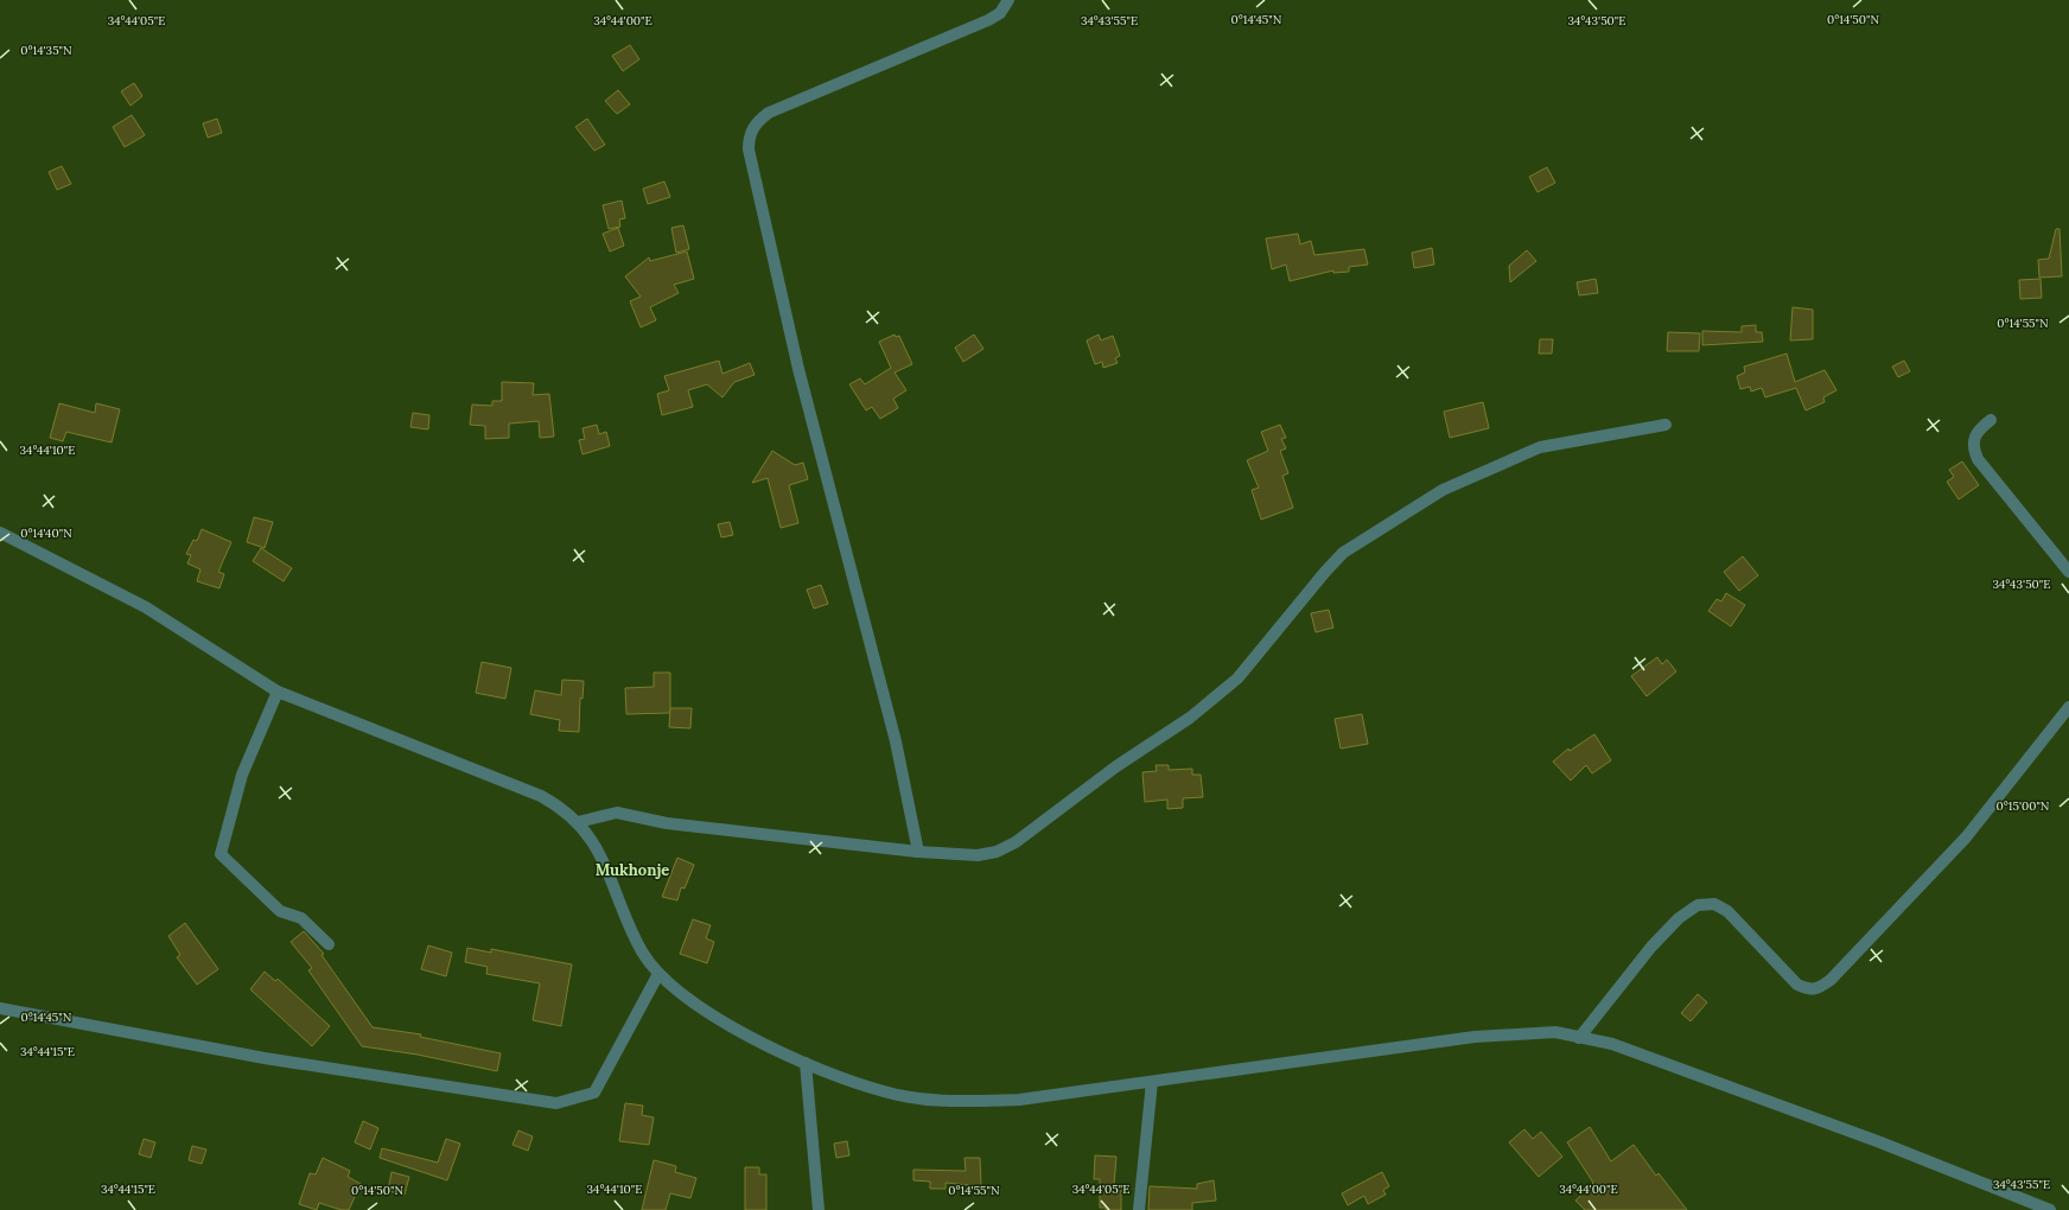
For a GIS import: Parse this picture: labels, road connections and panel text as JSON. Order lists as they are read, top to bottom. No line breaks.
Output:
{"districts":["Mukhonje"],"coordinates":["0°14'45\"N","0°14'50\"N","34°44'05\"E","34°43'55\"E","34°43'50\"E","34°44'00\"E","0°14'35\"N","0°14'55\"N","34°44'10\"E","0°14'40\"N","0°15'00\"N","34°44'15\"E"]}
